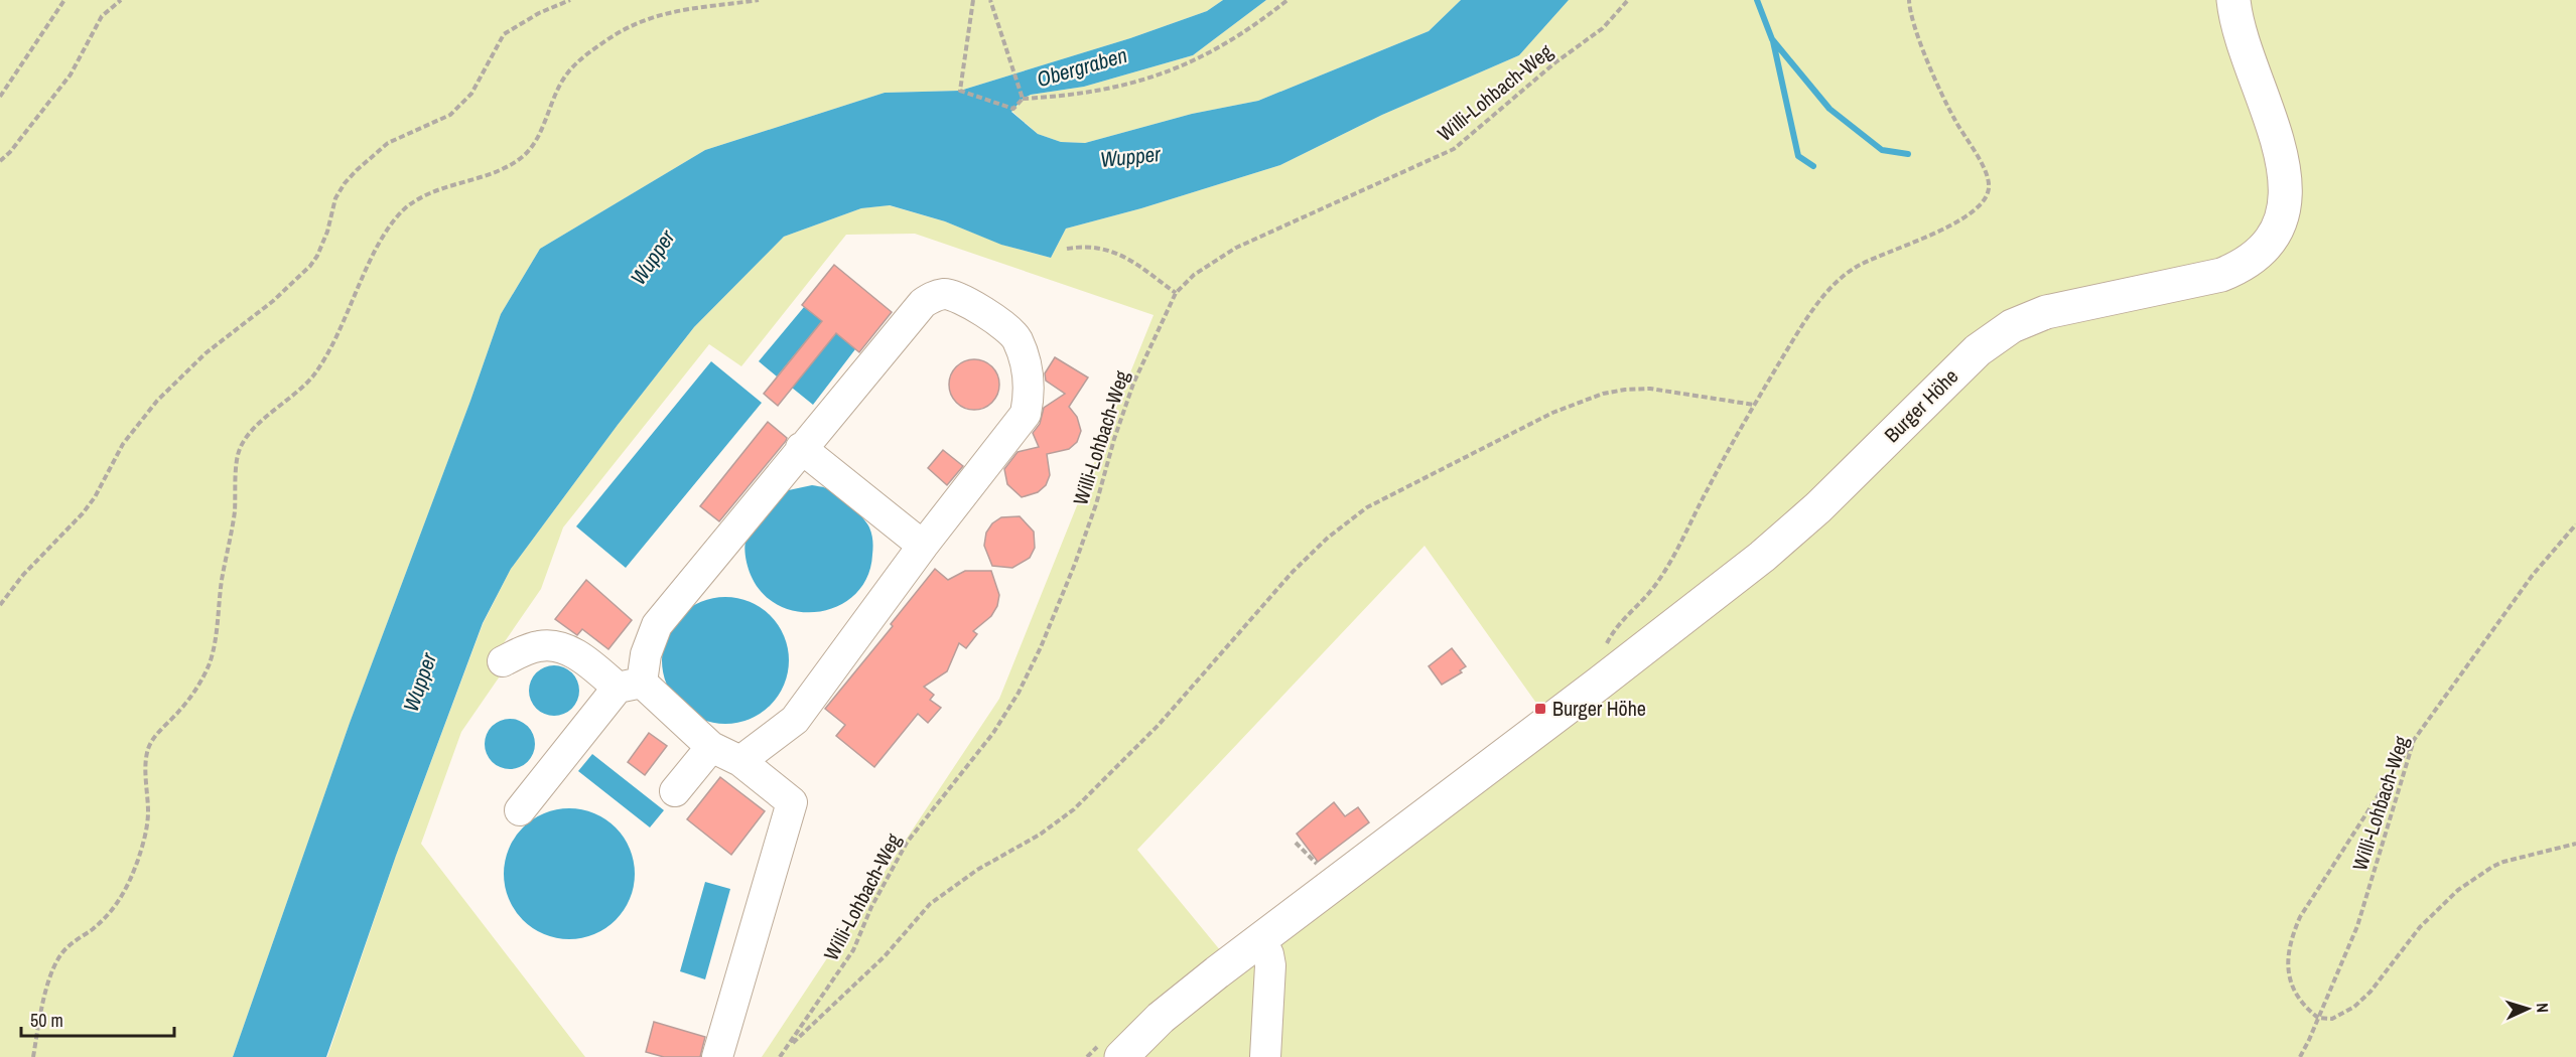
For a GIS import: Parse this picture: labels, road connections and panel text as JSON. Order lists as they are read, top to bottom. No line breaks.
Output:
{"streets":{"main road":["Burger Höhe"],"path":["Willi-Lohbach-Weg"]},"water":["Obergraben","Wupper"],"places":{"transit":["Burger Höhe"]},"scale_bar":"50 m","north":"right"}
